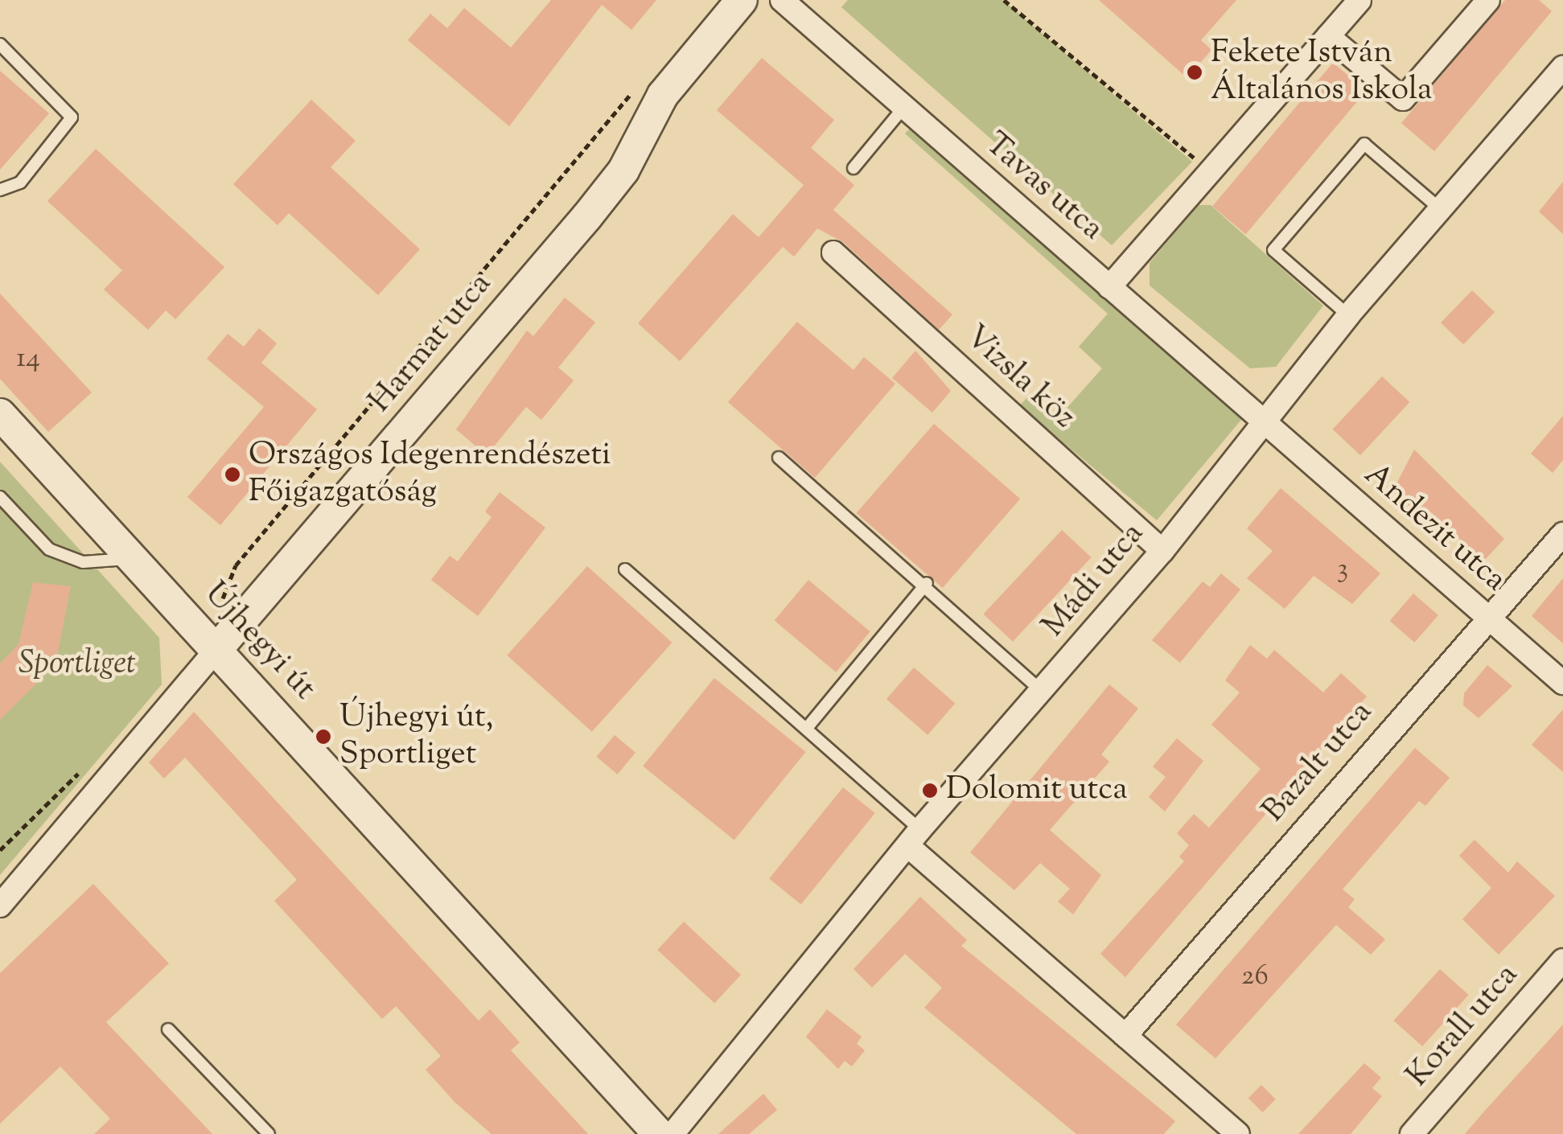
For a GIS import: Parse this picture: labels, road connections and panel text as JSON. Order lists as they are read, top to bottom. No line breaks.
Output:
{"streets":{"street":["Tavas utca","Harmat utca","Vizsla köz","Andezit utca","Mádi utca","Újhegyi út","Bazalt utca","Korall utca"]},"crossings":[["Tavas utca","Andezit utca"],["Tavas utca","Mádi utca"],["Harmat utca","Újhegyi út"],["Vizsla köz","Mádi utca"],["Andezit utca","Mádi utca"],["Andezit utca","Bazalt utca"]],"parks":["Sportliget"],"places":["Fekete István Általános Iskola","Országos Idegenrendészeti Főigazgatóság","Újhegyi út, Sportliget","Dolomit utca"],"house_numbers":["14","3","26"]}
